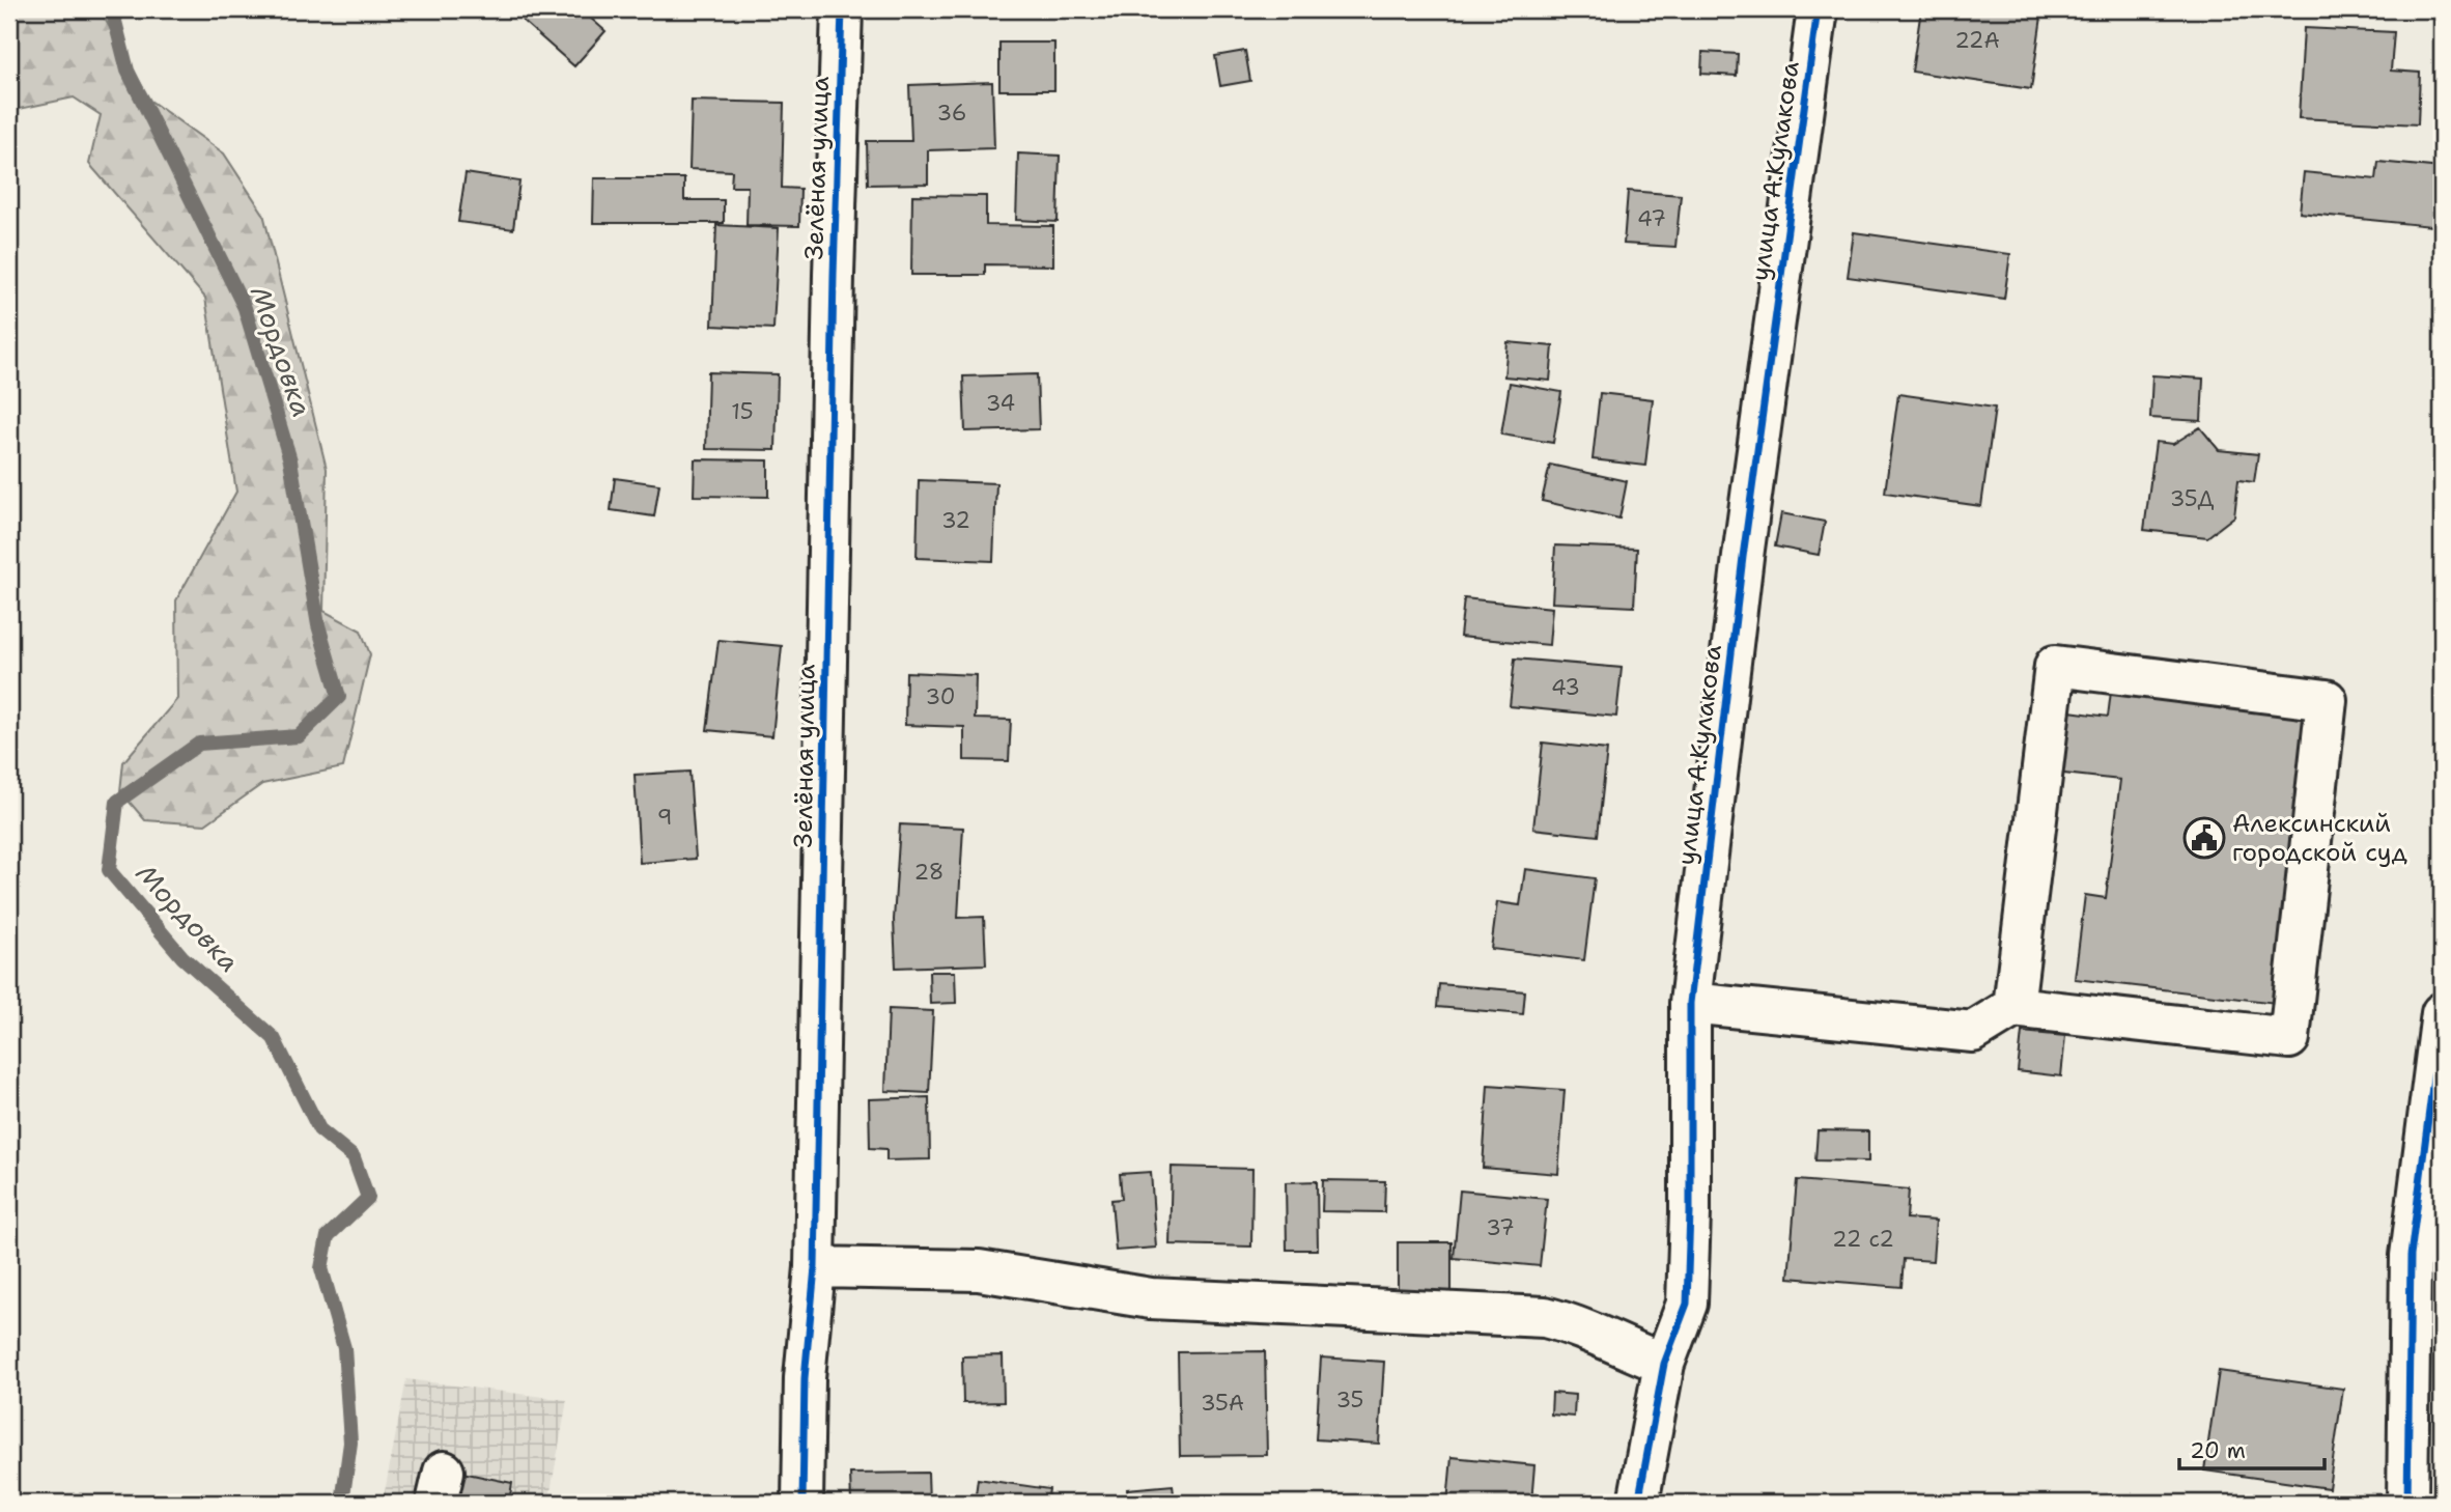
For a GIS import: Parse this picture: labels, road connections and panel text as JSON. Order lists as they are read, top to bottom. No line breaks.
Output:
{"streets":{"street":["Зелёная улица","улица А.Кулакова"]},"water":["Мордовка"],"places":{"public building":["Алексинский городской суд"]},"house_numbers":["22А","36","47","34","15","35Д","32","43","30","9","28","37","22 с2","35","35А"],"scale_bar":"20 m"}
